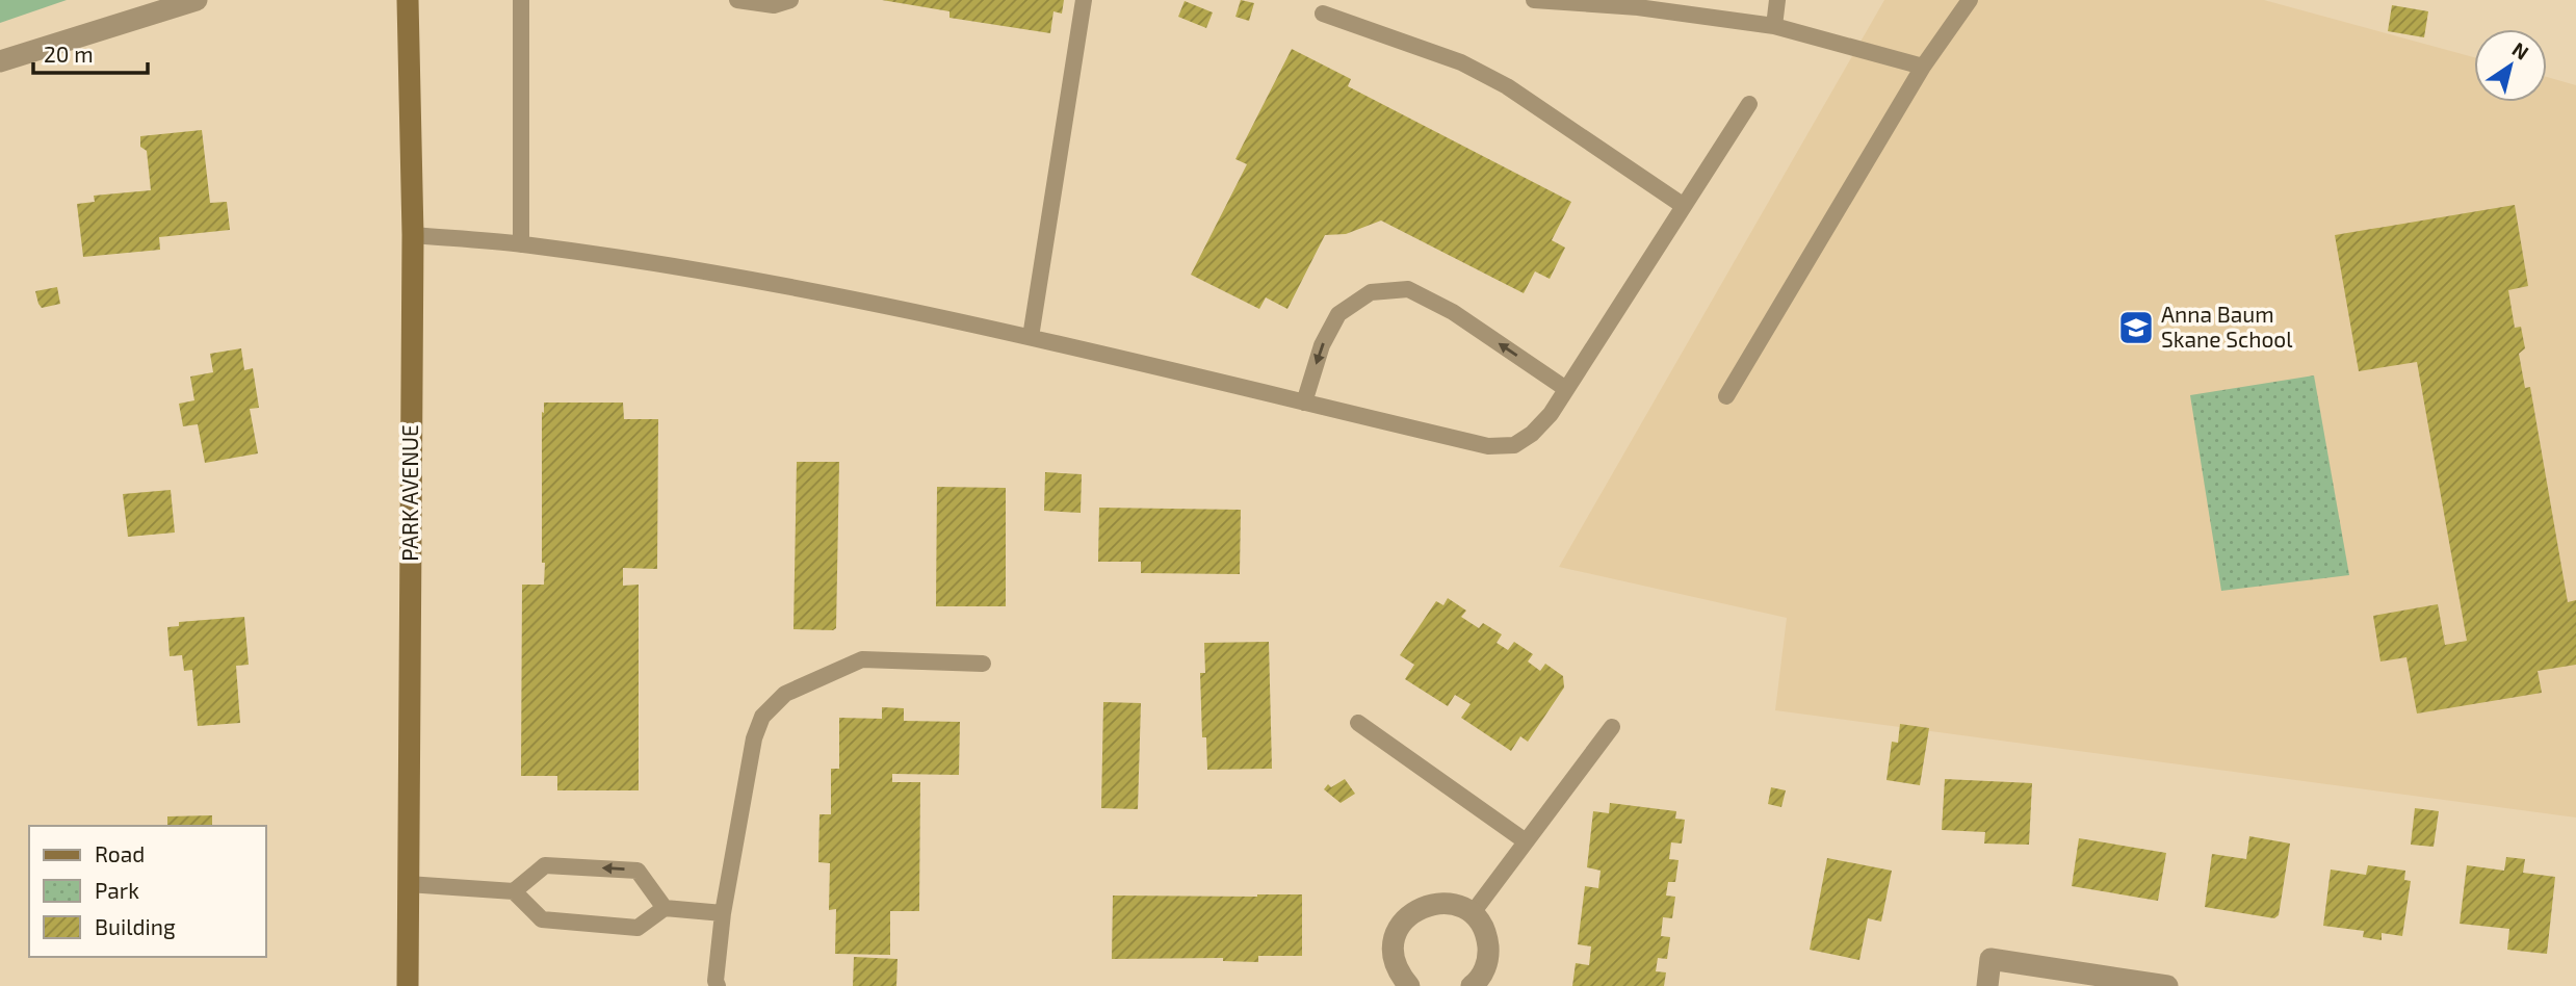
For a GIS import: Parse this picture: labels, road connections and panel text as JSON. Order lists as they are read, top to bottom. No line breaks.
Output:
{"streets":{"main road":["PARK AVENUE"]},"places":{"school or university":["Anna Baum Skane School"]},"legend":["Road","Park","Building"],"scale_bar":"20 m","north":"top right"}
